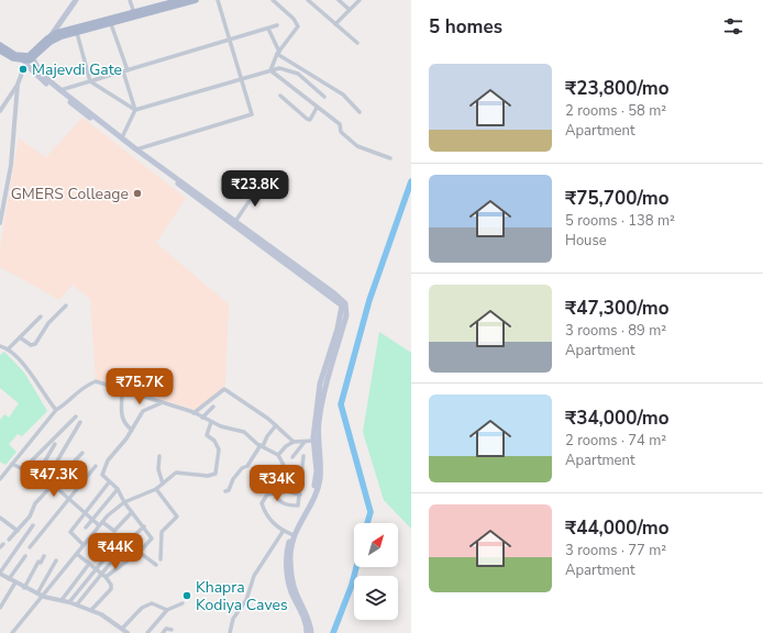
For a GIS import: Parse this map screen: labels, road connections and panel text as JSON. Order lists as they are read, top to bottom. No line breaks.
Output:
{"places":["Majevdi Gate","GMERS Colleage","Khapra Kodiya Caves"],"north":"top right","page":{"heading":"5 homes","list":[{"name":"₹23,800/mo","note":"2 rooms · 58 m² · Apartment"},{"name":"₹75,700/mo","note":"5 rooms · 138 m² · House"},{"name":"₹47,300/mo","note":"3 rooms · 89 m² · Apartment"},{"name":"₹34,000/mo","note":"2 rooms · 74 m² · Apartment"},{"name":"₹44,000/mo","note":"3 rooms · 77 m² · Apartment"}],"price":["₹23.8K","₹75.7K","₹47.3K","₹34K","₹44K"]}}
